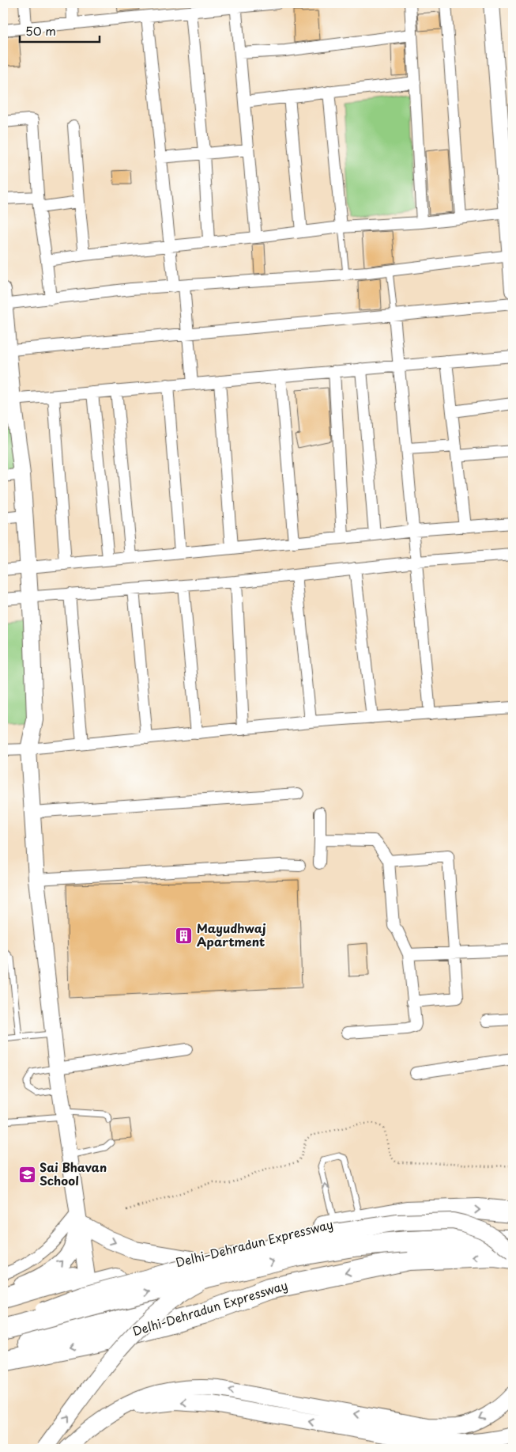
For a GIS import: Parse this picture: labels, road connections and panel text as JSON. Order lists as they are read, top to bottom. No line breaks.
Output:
{"streets":{"highway":["Delhi–Dehradun Expressway","Delhi-Dehradun Expressway"]},"places":{"building":["Mayudhwaj Apartment"],"school or university":["Sai Bhavan School"]},"scale_bar":"50 m"}
